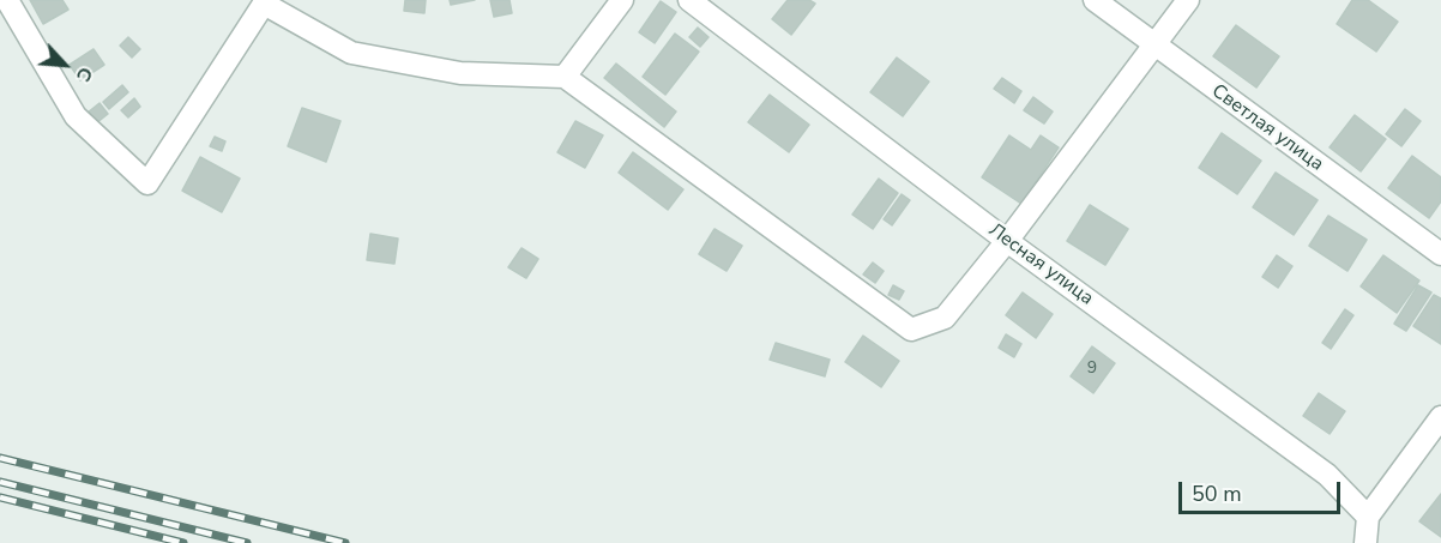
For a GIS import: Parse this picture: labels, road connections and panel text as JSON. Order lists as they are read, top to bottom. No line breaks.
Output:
{"streets":{"street":["Светлая улица","Лесная улица"]},"house_numbers":["9"],"scale_bar":"50 m","north":"bottom right"}
